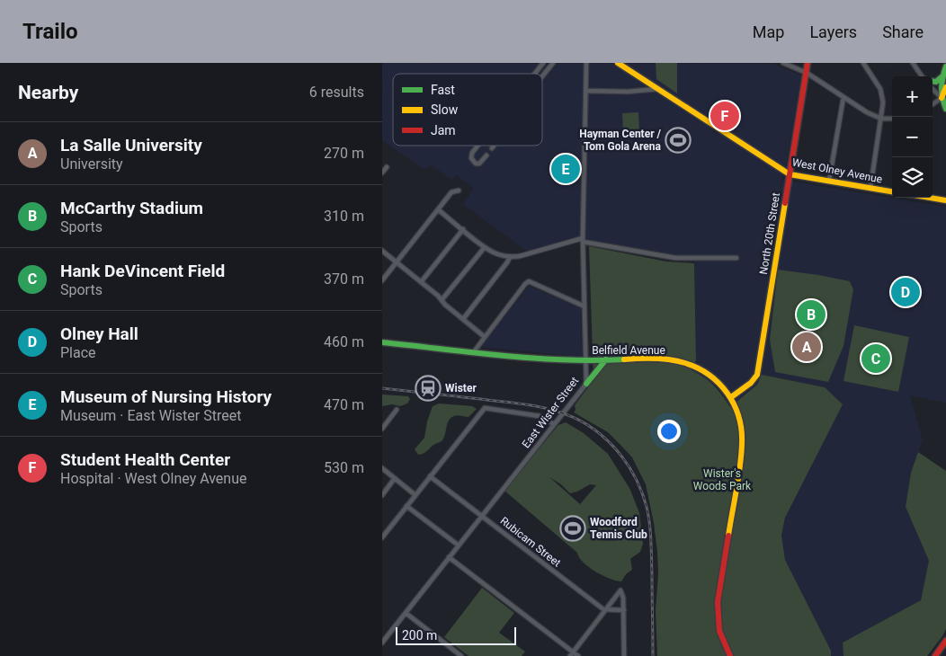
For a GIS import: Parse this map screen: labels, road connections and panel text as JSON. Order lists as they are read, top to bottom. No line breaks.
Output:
{"streets":{"street":["West Olney Avenue","North 20th Street","Belfield Avenue","East Wister Street","Rubicam Street"]},"crossings":[["West Olney Avenue","North 20th Street"],["North 20th Street","Belfield Avenue"],["Belfield Avenue","East Wister Street"],["East Wister Street","Rubicam Street"]],"parks":["Wister's Woods Park"],"places":{"sports":["Hayman Center / Tom Gola Arena","Woodford Tennis Club"],"station":["Wister"]},"legend":["Fast","Slow","Jam"],"scale_bar":"200 m","page":{"header":"Trailo","nav":["Map","Layers","Share"],"heading":["Nearby","6 results"],"map_buttons":["+","−"],"pins":["F","E","D","B","A","C"],"list":[{"mark":"A","name":"La Salle University","note":"University","value":"270 m"},{"mark":"B","name":"McCarthy Stadium","note":"Sports","value":"310 m"},{"mark":"C","name":"Hank DeVincent Field","note":"Sports","value":"370 m"},{"mark":"D","name":"Olney Hall","note":"Place","value":"460 m"},{"mark":"E","name":"Museum of Nursing History","note":"Museum · East Wister Street","value":"470 m"},{"mark":"F","name":"Student Health Center","note":"Hospital · West Olney Avenue","value":"530 m"}],"scale":"200 m"}}
